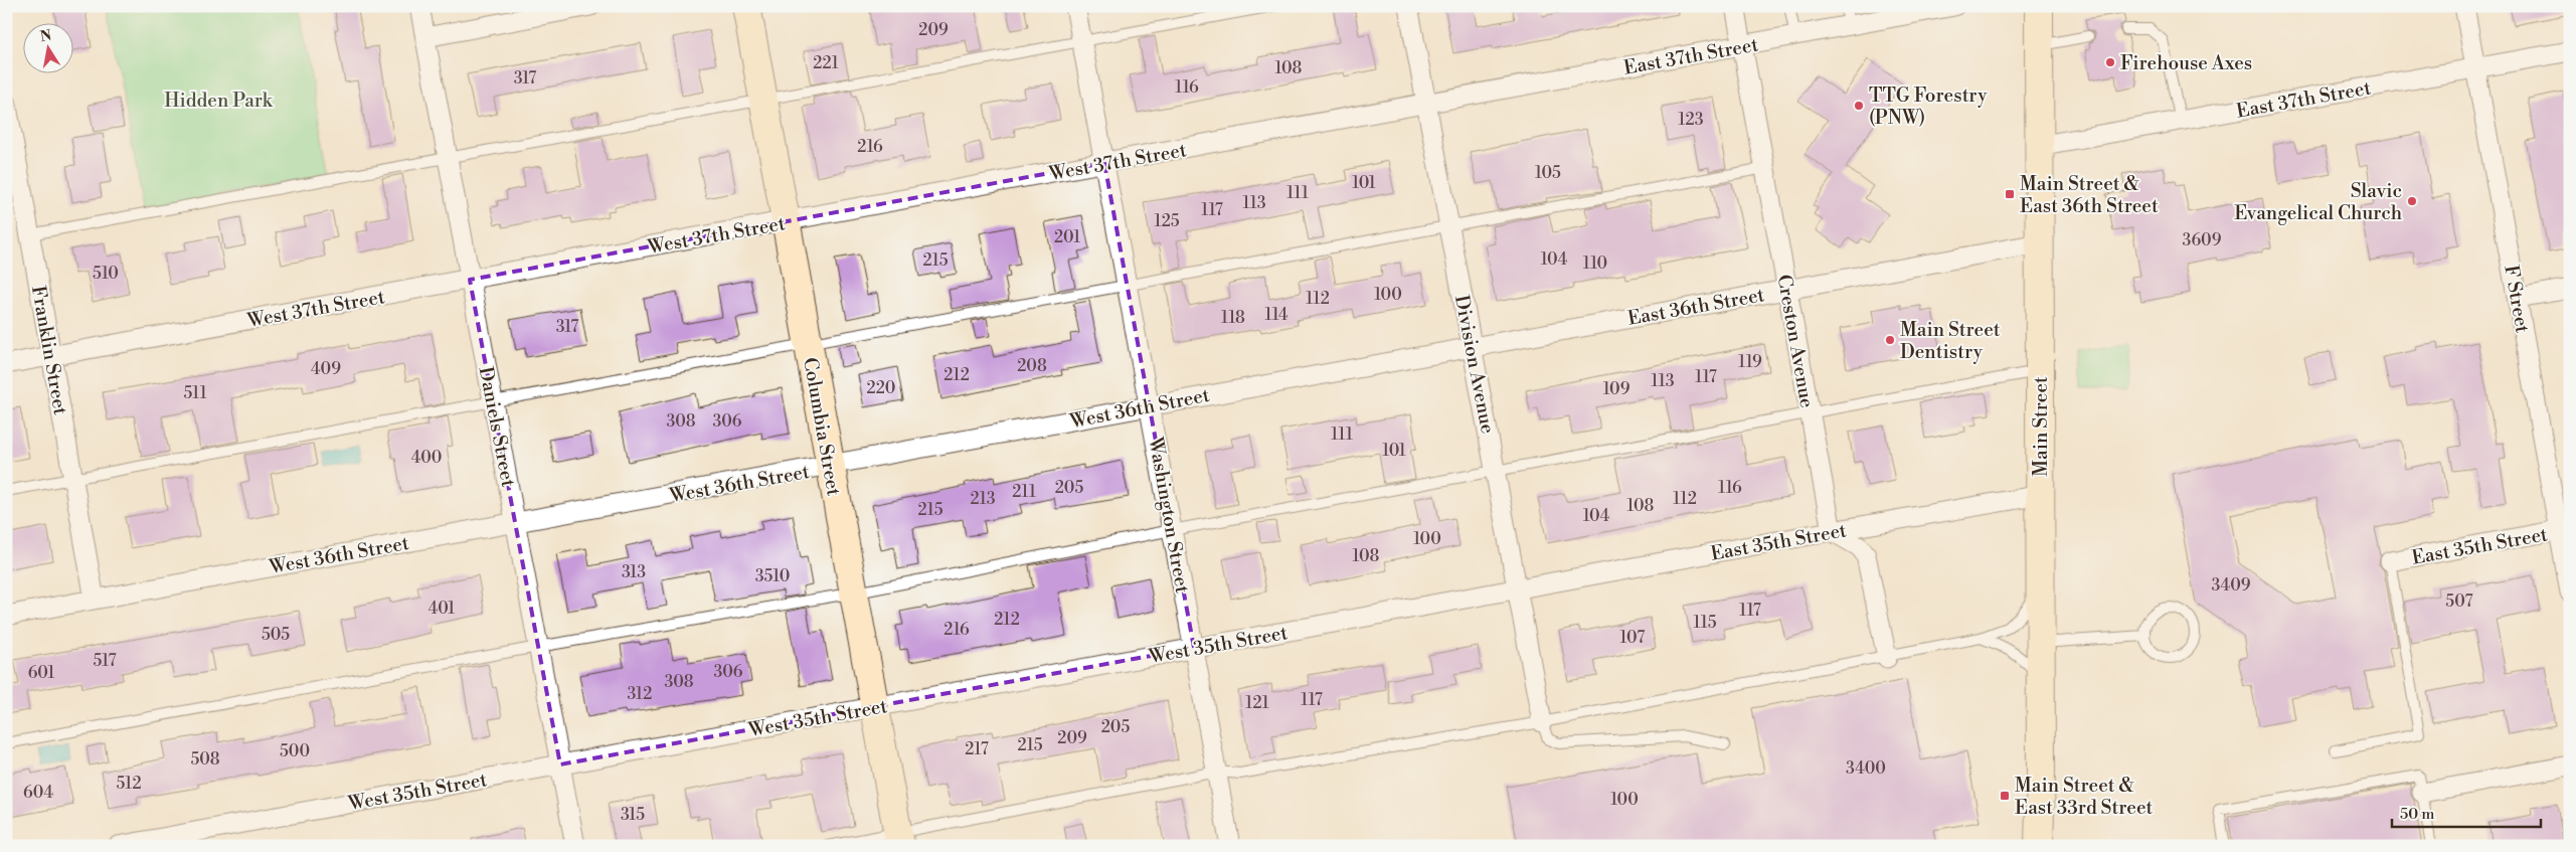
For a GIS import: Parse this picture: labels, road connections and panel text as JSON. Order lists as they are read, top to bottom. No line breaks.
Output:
{"streets":{"main road":["Columbia Street","Main Street"],"street":["East 37th Street","West 37th Street","F Street","East 36th Street","Creston Avenue","Franklin Street","Division Avenue","West 36th Street","Daniels Street","Washington Street","East 35th Street","West 35th Street"]},"crossings":[["East 37th Street","West 37th Street"],["East 37th Street","F Street"],["East 37th Street","Creston Avenue"],["East 37th Street","Division Avenue"],["East 37th Street","Main Street"],["West 37th Street","Franklin Street"],["West 37th Street","Division Avenue"],["West 37th Street","Daniels Street"],["West 37th Street","Columbia Street"],["West 37th Street","Washington Street"],["F Street","East 35th Street"],["East 36th Street","Creston Avenue"],["East 36th Street","Division Avenue"],["East 36th Street","West 36th Street"],["East 36th Street","Main Street"],["Creston Avenue","East 35th Street"],["Franklin Street","West 36th Street"],["Division Avenue","West 36th Street"],["Division Avenue","East 35th Street"],["Division Avenue","West 35th Street"],["West 36th Street","Daniels Street"],["West 36th Street","Columbia Street"],["West 36th Street","Washington Street"],["Daniels Street","West 35th Street"],["Columbia Street","West 35th Street"],["Main Street","East 35th Street"],["Washington Street","West 35th Street"],["East 35th Street","West 35th Street"]],"parks":["Hidden Park"],"places":{"other":["Firehouse Axes","TTG Forestry (PNW)","Slavic Evangelical Church","Main Street Dentistry"],"transit":["Main Street & East 36th Street","Main Street & East 33rd Street"]},"house_numbers":["209","221","108","317","116","123","216","105","101","111","113","117","125","201","3609","104","215","110","510","100","112","114","118","317","119","208","409","212","117","113","220","109","511","308","306","111","101","400","205","116","211","213","112","108","215","104","100","108","313","3510","3409","507","401","117","212","115","216","505","107","517","306","601","308","312","117","121","205","209","215","217","500","508","3400","512","604","100","315"],"scale_bar":"50 m","north":"top"}
